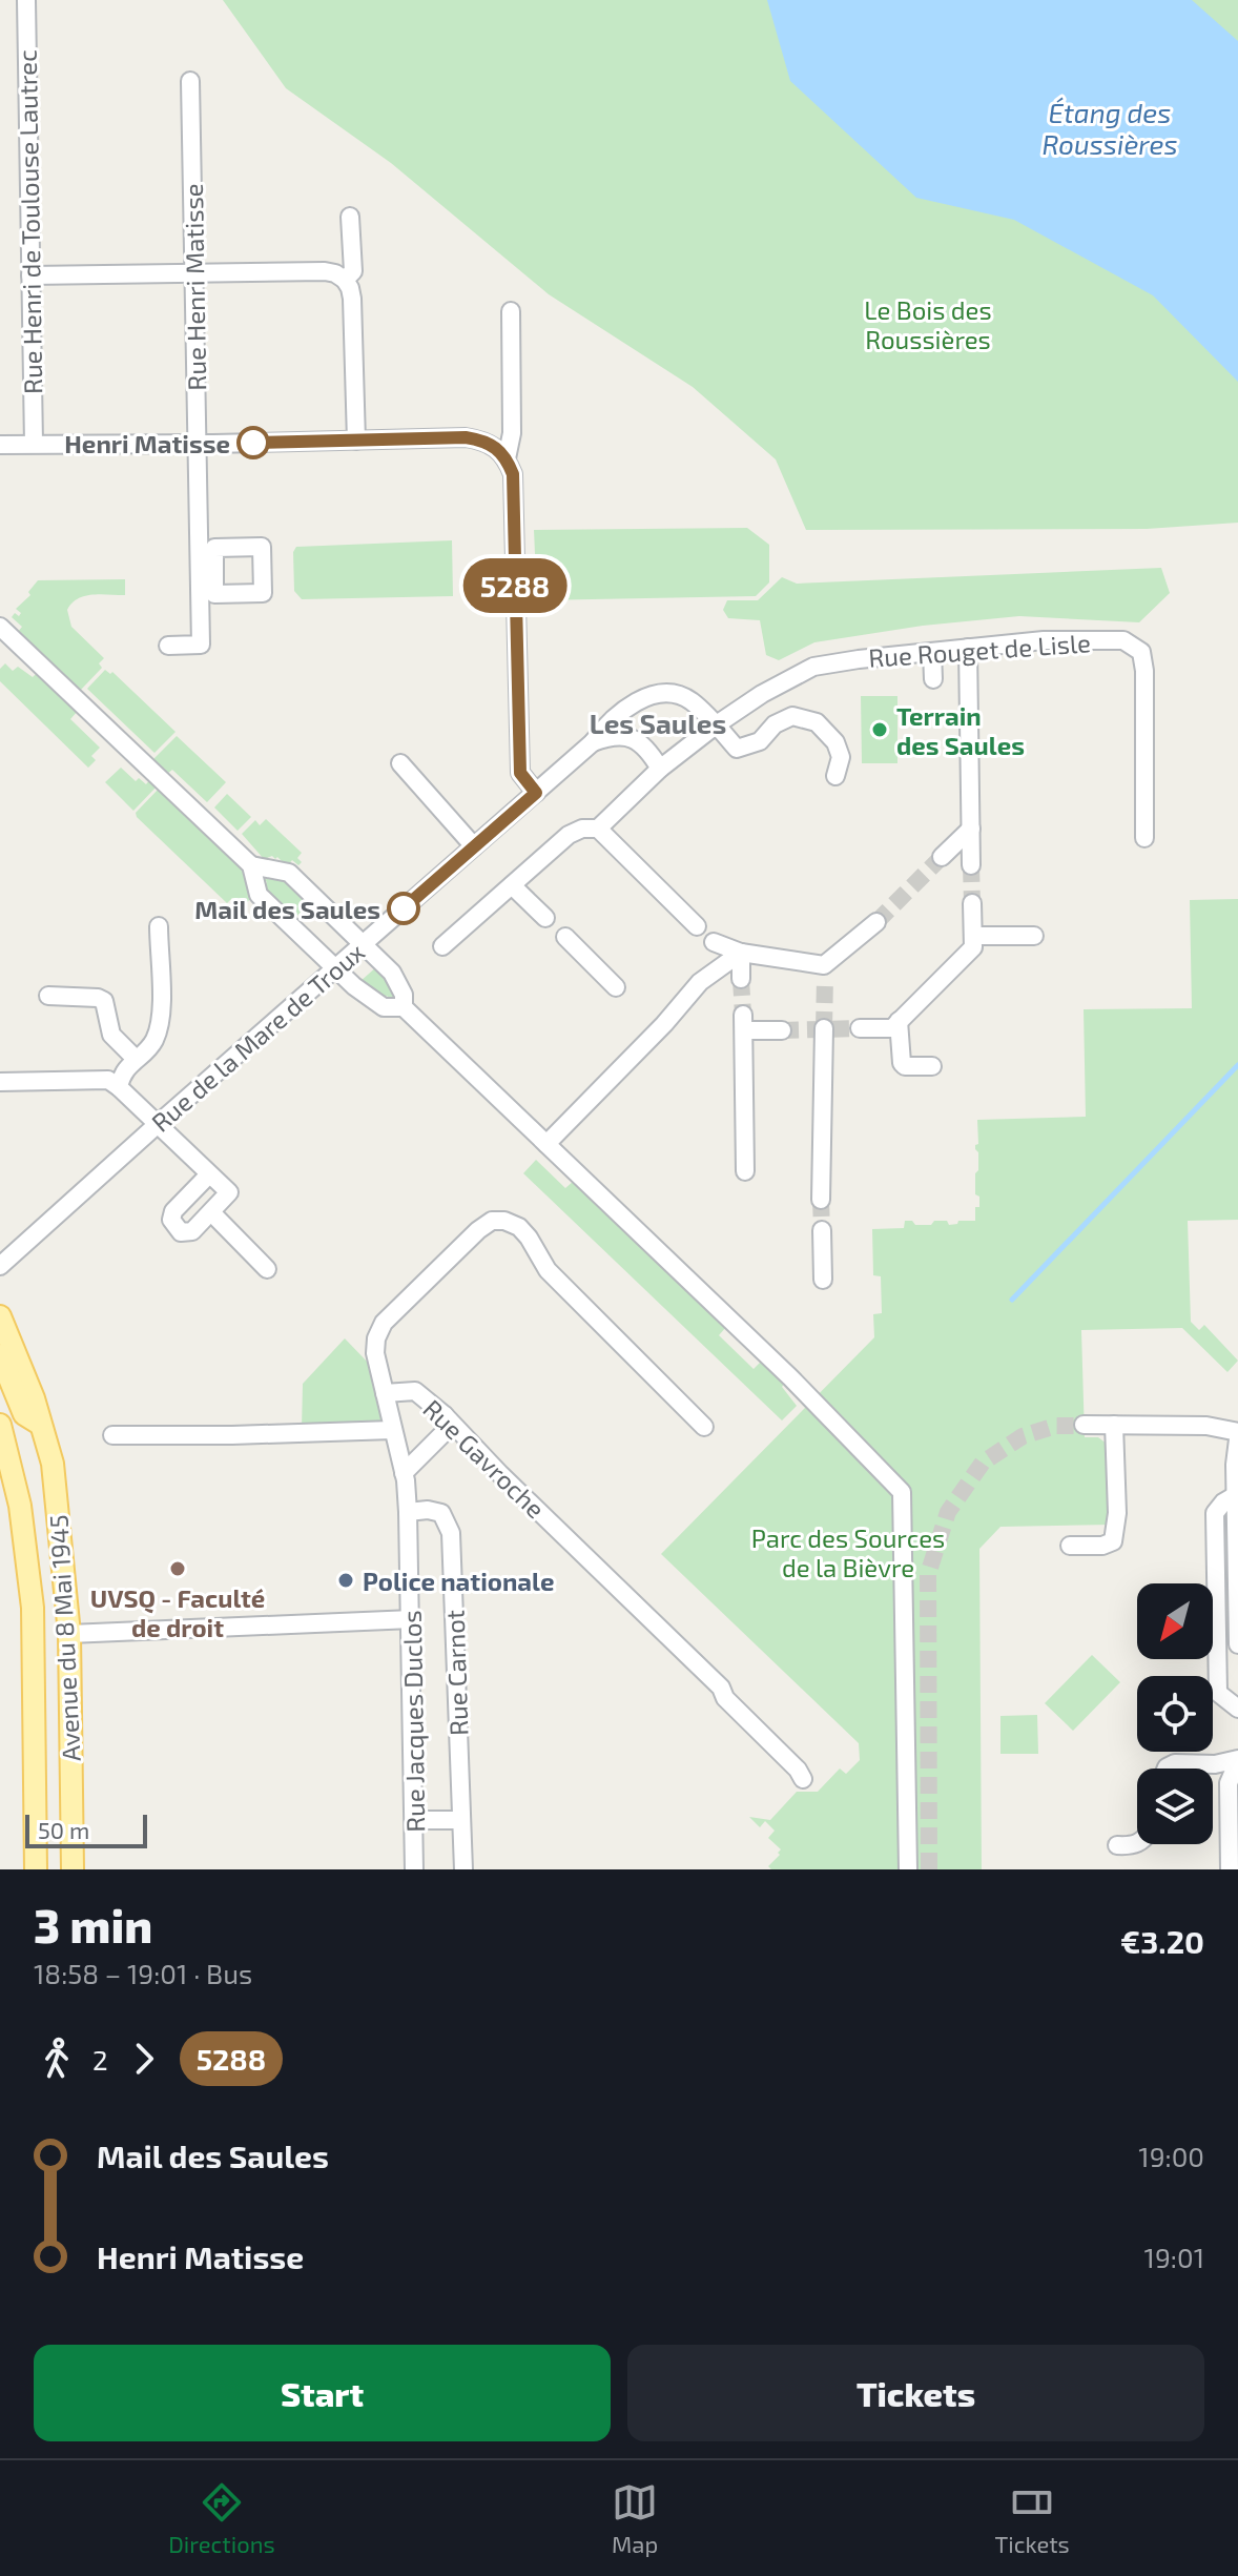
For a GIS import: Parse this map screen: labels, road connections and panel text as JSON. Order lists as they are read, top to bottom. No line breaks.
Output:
{"streets":{"main road":["Avenue du 8 Mai 1945"],"street":["Rue Henri de Toulouse Lautrec","Rue Henri Matisse","Rue Rouget de Lisle","Rue de la Mare de Troux","Rue Gavroche","Rue Carnot","Rue Jacques Duclos"]},"crossings":[["Rue Rouget de Lisle","Rue de la Mare de Troux"],["Rue Gavroche","Rue Jacques Duclos"],["Rue Carnot","Rue Jacques Duclos"]],"districts":["Les Saules"],"water":["Étang des Roussières"],"parks":["Le Bois des Roussières","Parc des Sources de la Bièvre"],"places":["Henri Matisse","Terrain des Saules","Mail des Saules","UVSQ - Faculté de droit","Police nationale"],"lines":["bus line 5288"],"scale_bar":"50 m","north":"bottom left","page":{"on_map":"5288","scale":"50 m","heading":["3 min","18:58 – 19:01 · Bus","€3.20"],"legs":["2","5288"],"list":[{"name":"Mail des Saules","value":"19:00"},{"name":"Henri Matisse","value":"19:01"}],"buttons":["Start","Tickets"],"tabs":["Directions","Map","Tickets"]}}
